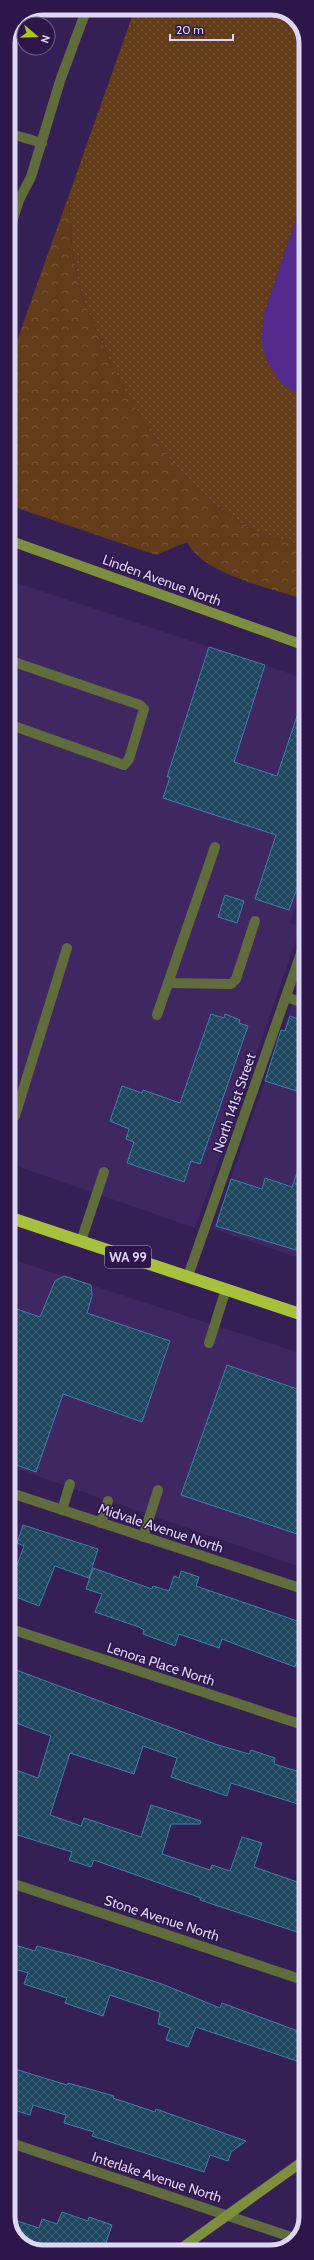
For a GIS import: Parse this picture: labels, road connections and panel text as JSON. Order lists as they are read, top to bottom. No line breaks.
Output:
{"streets":{"highway":["WA 99"],"street":["Linden Avenue North","North 141st Street","Midvale Avenue North","Lenora Place North","Stone Avenue North","Interlake Avenue North"]},"crossings":[["North 141st Street","WA 99"]],"scale_bar":"20 m","north":"right"}
